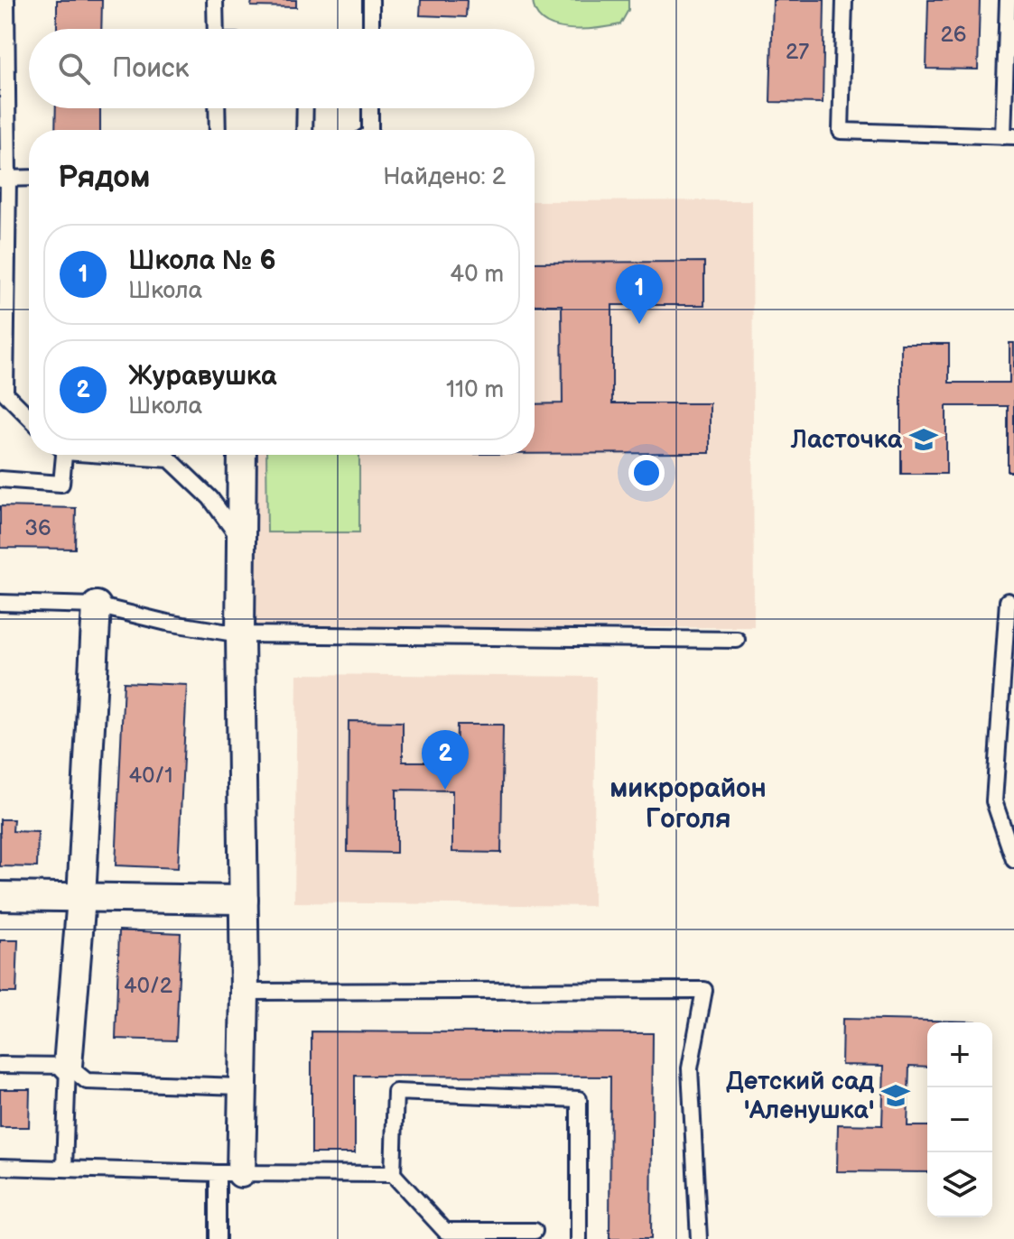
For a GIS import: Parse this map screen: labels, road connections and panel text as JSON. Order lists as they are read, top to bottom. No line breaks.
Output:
{"districts":["микрорайон Гоголя"],"places":{"school or university":["Ласточка","Детский сад 'Аленушка'"]},"house_numbers":["26","27","36","40/1","40/2"],"page":{"search":"Поиск","heading":["Рядом","Найдено: 2"],"list":[{"mark":"1","name":"Школа № 6","note":"Школа","value":"40 m"},{"mark":"2","name":"Журавушка","note":"Школа","value":"110 m"}],"pins":["1","2"],"map_buttons":["+","−"]}}
